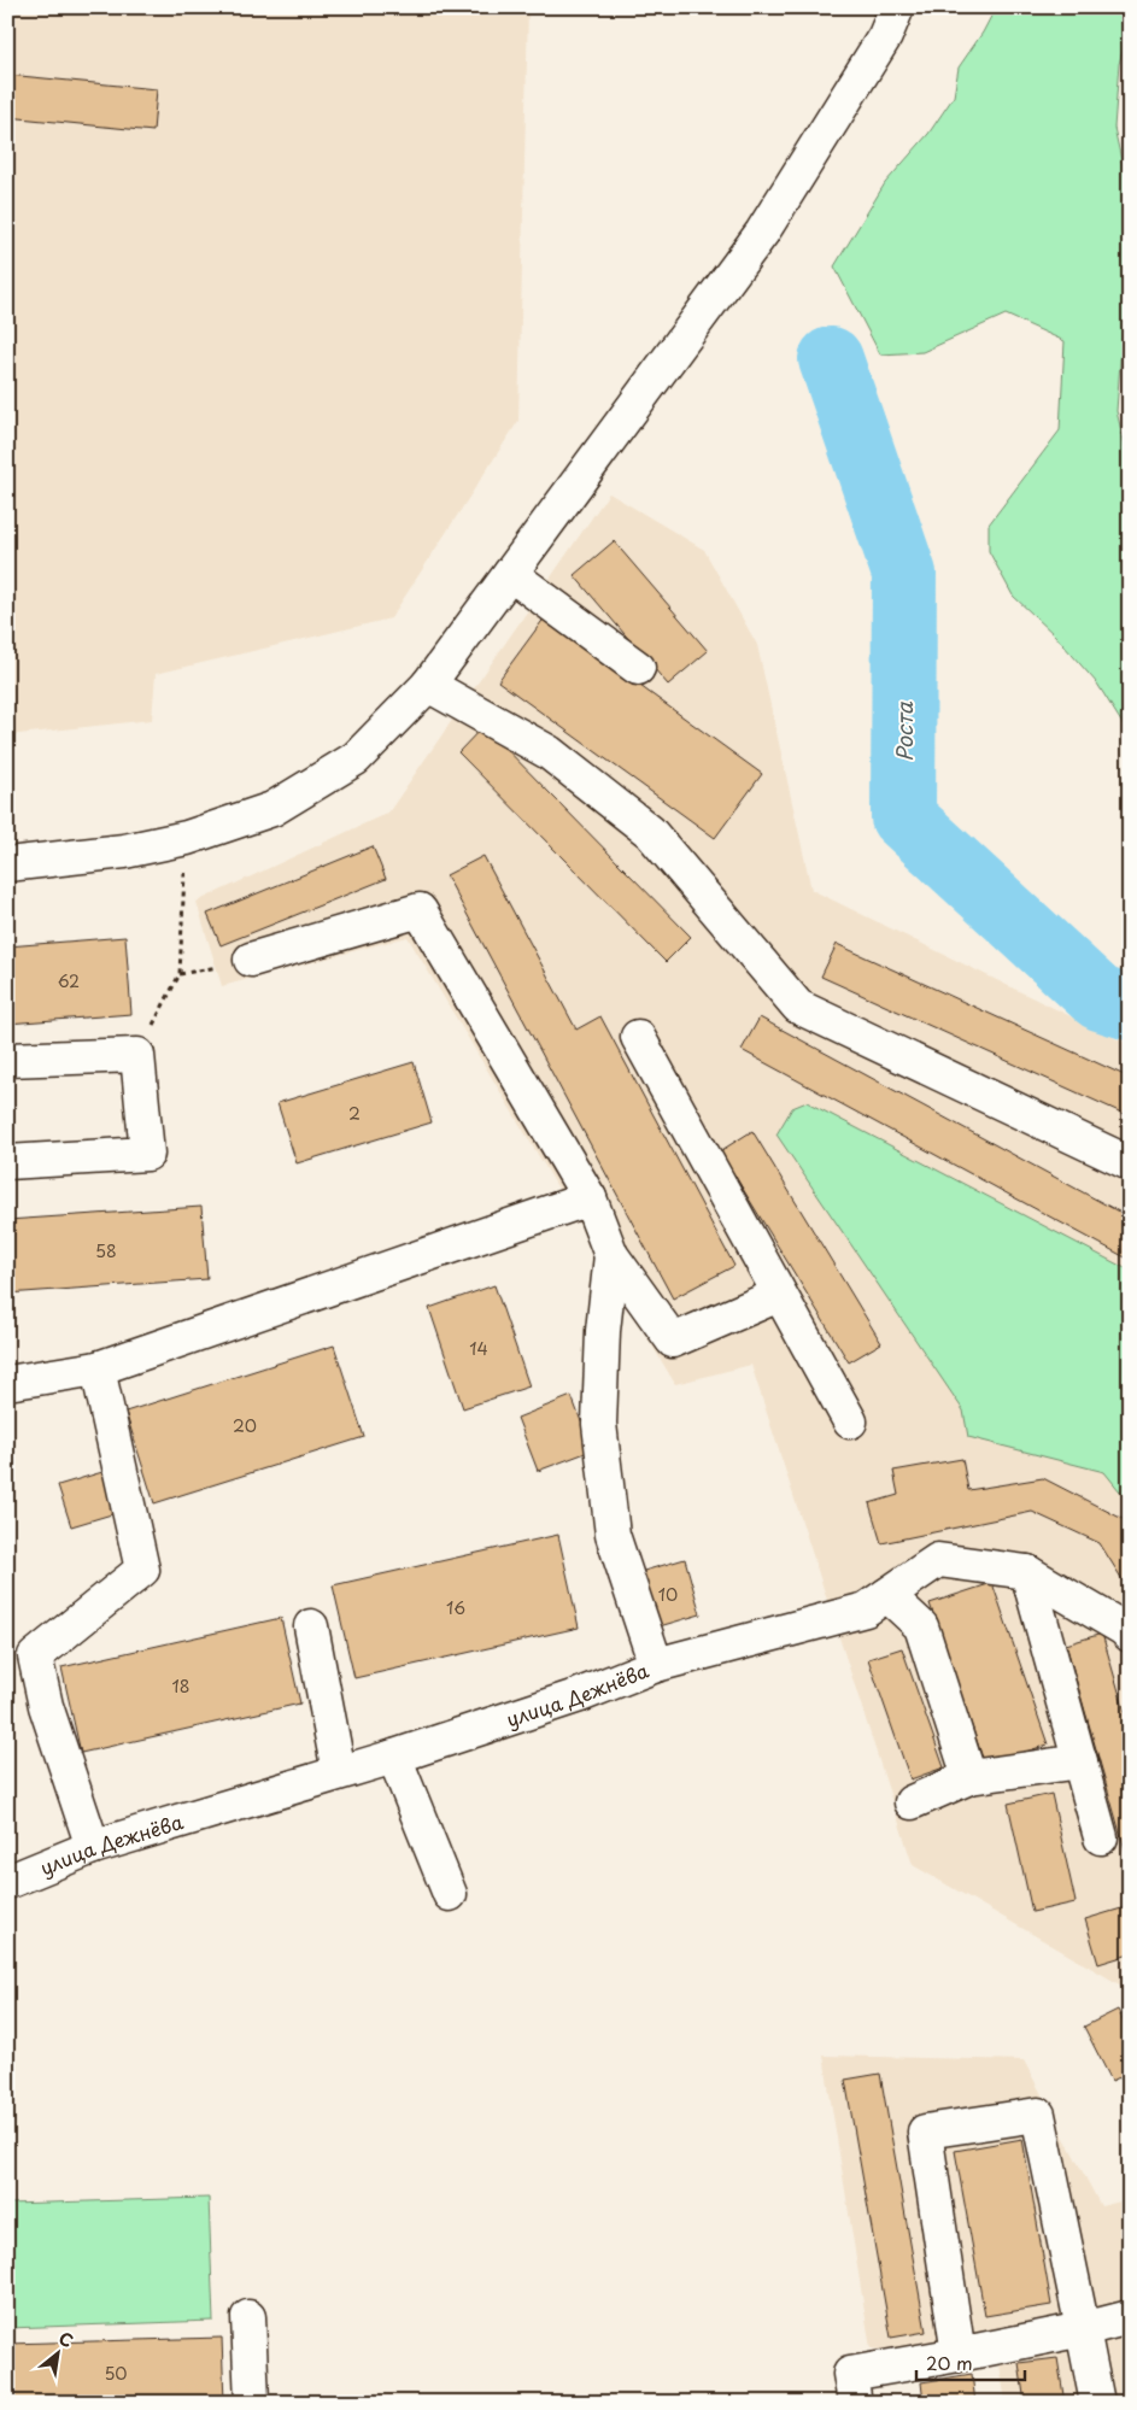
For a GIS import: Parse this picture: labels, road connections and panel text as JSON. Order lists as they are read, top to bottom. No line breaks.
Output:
{"streets":{"street":["улица Дежнёва"]},"water":["Роста"],"house_numbers":["62","2","58","14","20","10","16","18","50"],"scale_bar":"20 m","north":"top right"}
